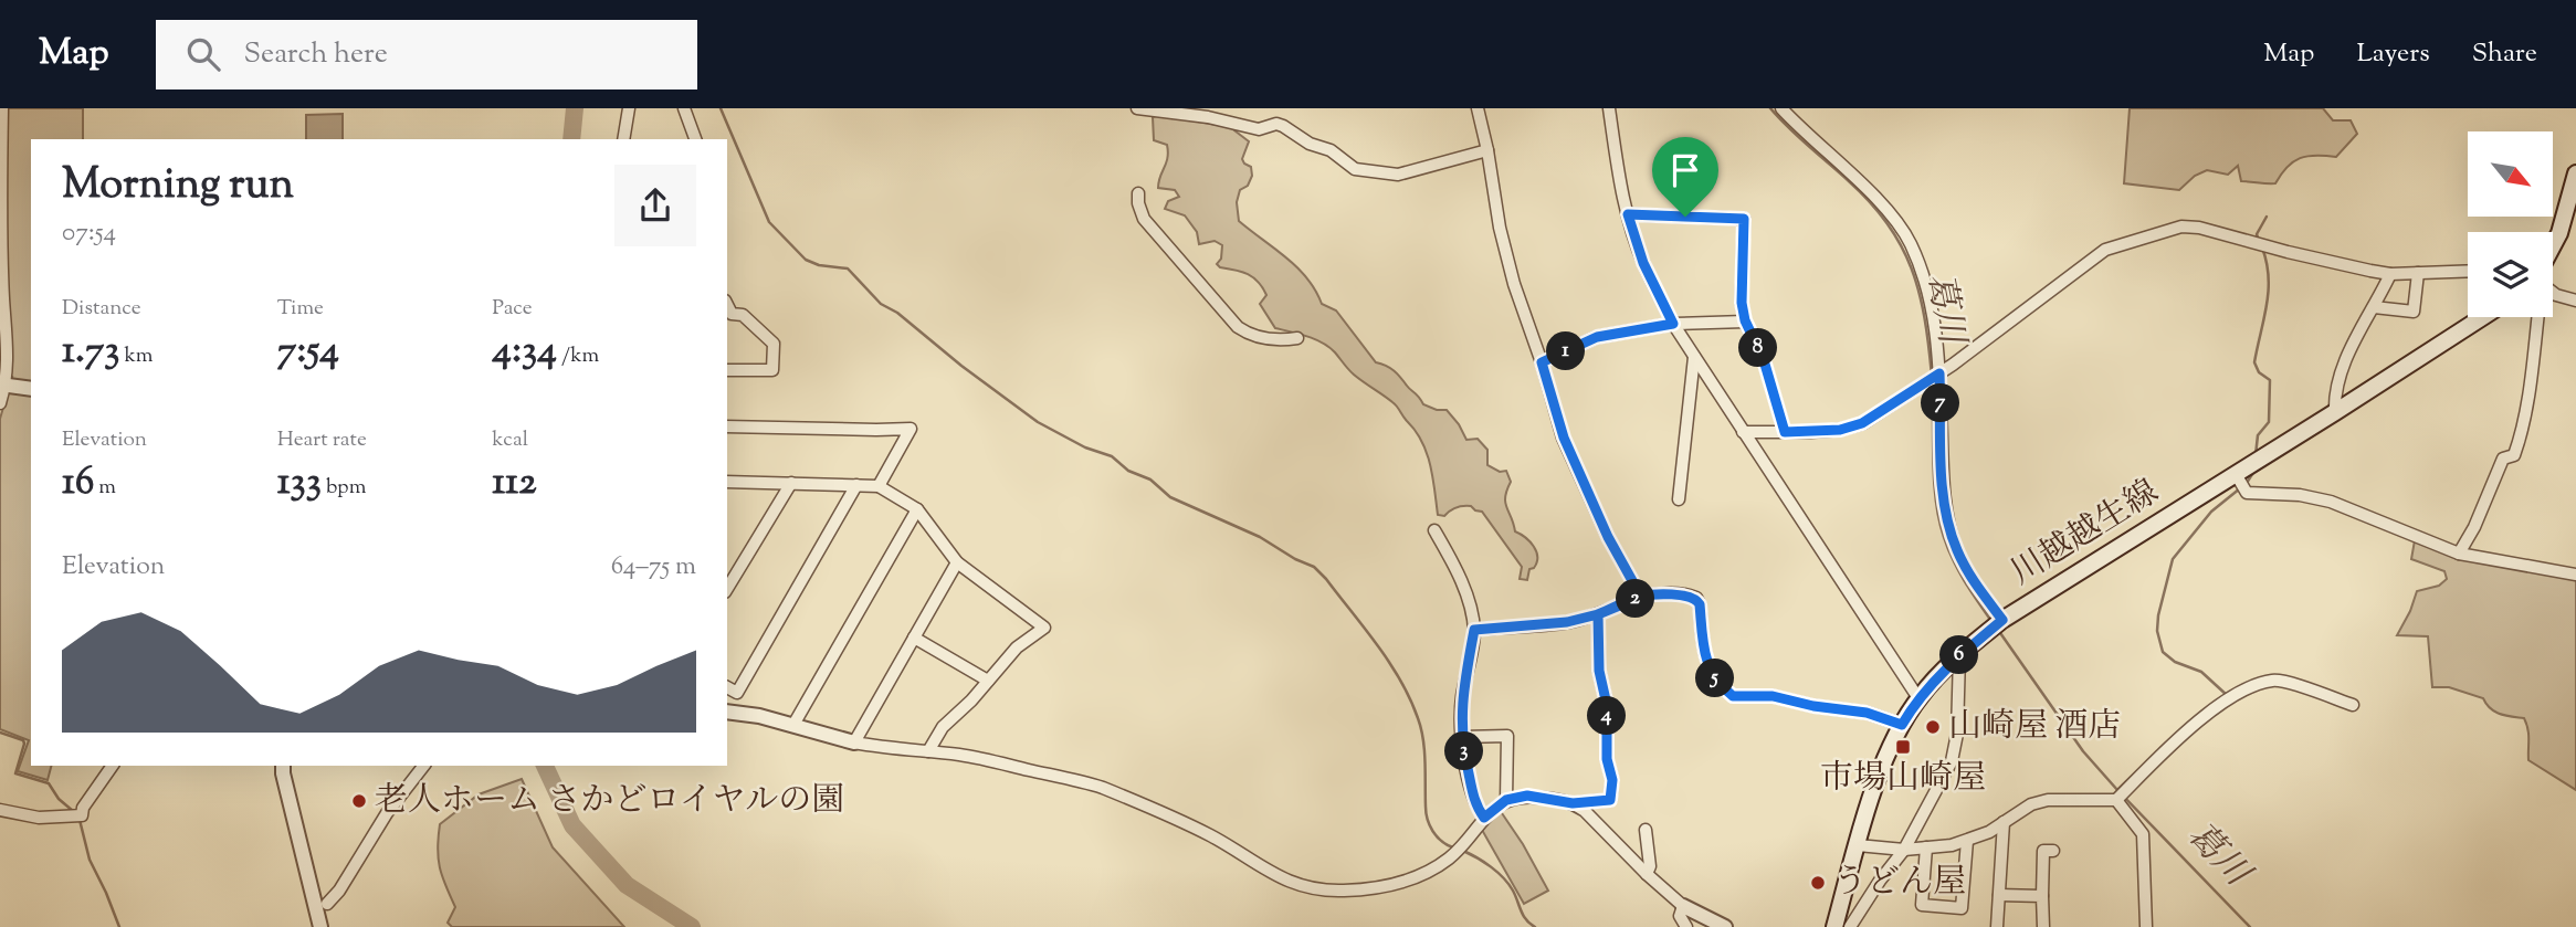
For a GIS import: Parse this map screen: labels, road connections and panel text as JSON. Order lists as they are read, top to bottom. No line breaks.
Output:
{"streets":{"main road":["川越越生線"]},"water":["葛川"],"places":{"other":["山崎屋 酒店","老人ホーム さかどロイヤルの園","うどん屋"],"transit":["市場山崎屋"]},"north":"bottom right","page":{"header":"Map","search":"Search here","nav":["Map","Layers","Share"],"heading":["Morning run","07:54"],"stats":[["Distance","1.73 km"],["Time","7:54"],["Pace","4:34 /km"],["Elevation","16 m"],["Heart rate","133 bpm"],["kcal","112"]],"pins":["8","1","7","2","6","5","4","3"],"chart":["Elevation","64–75 m"]}}
